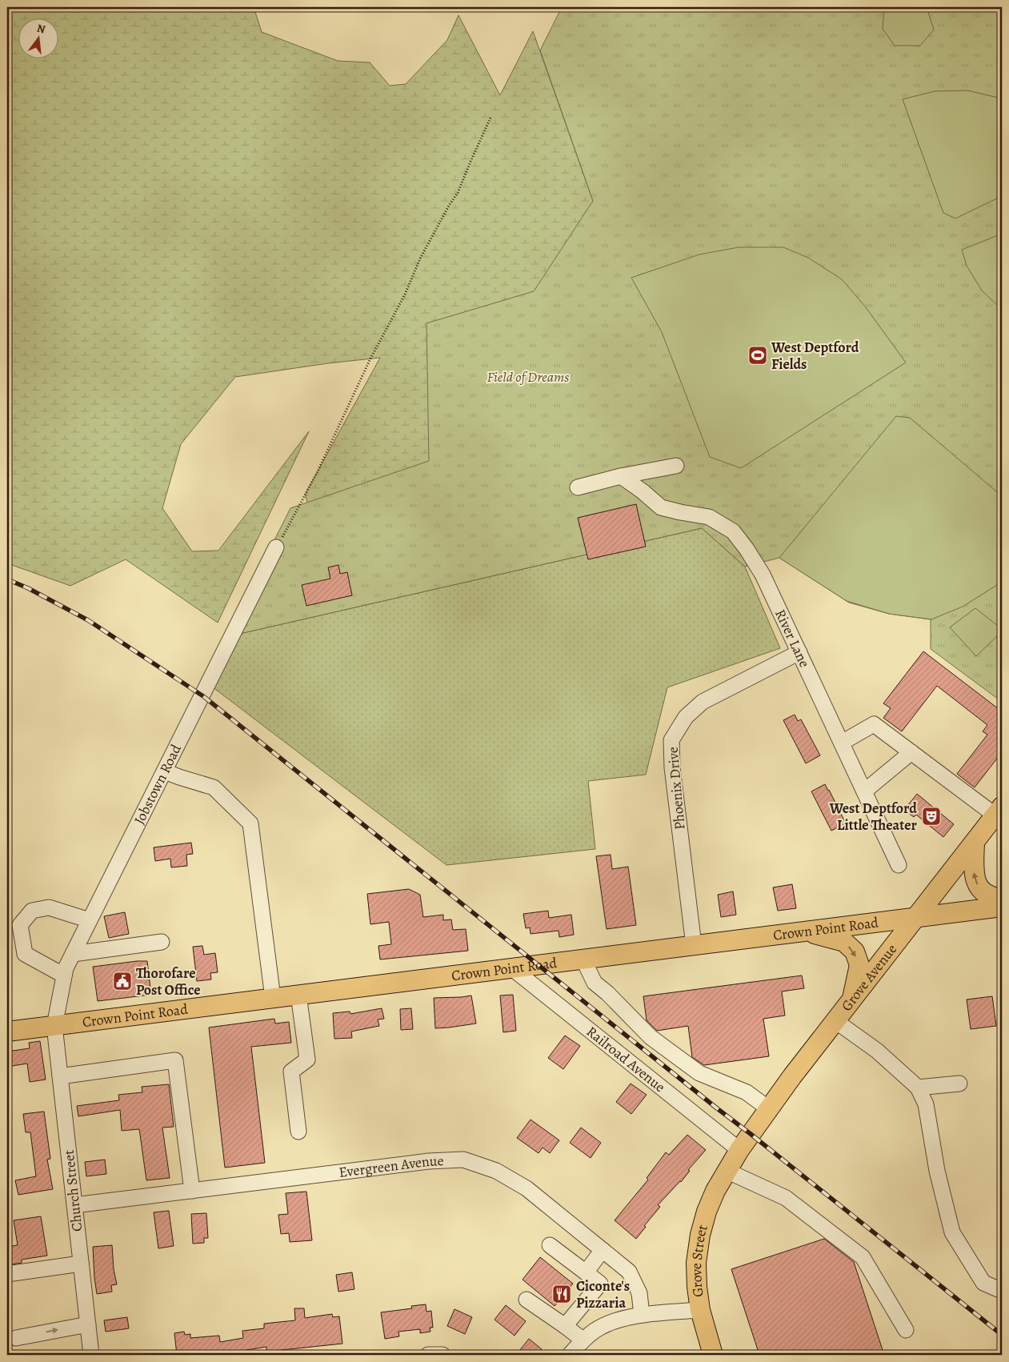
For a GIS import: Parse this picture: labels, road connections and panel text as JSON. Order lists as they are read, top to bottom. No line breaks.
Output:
{"streets":{"main road":["Crown Point Road","Grove Avenue","Grove Street"],"street":["River Lane","Jobstown Road","Phoenix Drive","Railroad Avenue","Evergreen Avenue","Church Street"]},"crossings":[["River Lane","Phoenix Drive"],["Jobstown Road","Crown Point Road"],["Jobstown Road","Church Street"],["Phoenix Drive","Crown Point Road"],["Crown Point Road","Grove Avenue"],["Crown Point Road","Railroad Avenue"],["Crown Point Road","Church Street"],["Grove Avenue","Railroad Avenue"],["Grove Avenue","Grove Street"],["Railroad Avenue","Grove Street"],["Evergreen Avenue","Church Street"],["Evergreen Avenue","Grove Street"]],"parks":["Field of Dreams"],"places":{"sports":["West Deptford Fields"],"theatre":["West Deptford Little Theater"],"public building":["Thorofare Post Office"],"restaurant":["Ciconte's Pizzaria"]},"north":"top"}
